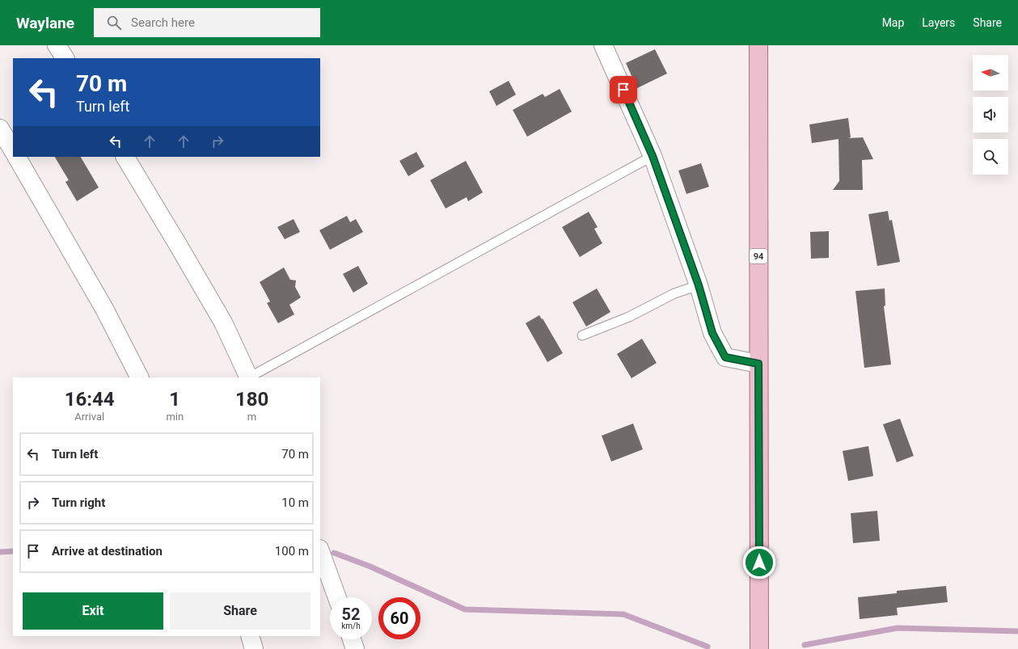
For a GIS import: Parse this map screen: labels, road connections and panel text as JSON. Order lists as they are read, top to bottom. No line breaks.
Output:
{"streets":{"main road":["94"]},"north":"left","page":{"header":"Waylane","search":"Search here","nav":["Map","Layers","Share"],"turn":["70 m","Turn left"],"eta":["16:44","Arrival","1","min","180","m"],"list":[{"name":"Turn left","value":"70 m"},{"name":"Turn right","value":"10 m"},{"name":"Arrive at destination","value":"100 m"}],"buttons":["Exit","Share"],"speed":"52 km/h","limit":"60"}}
